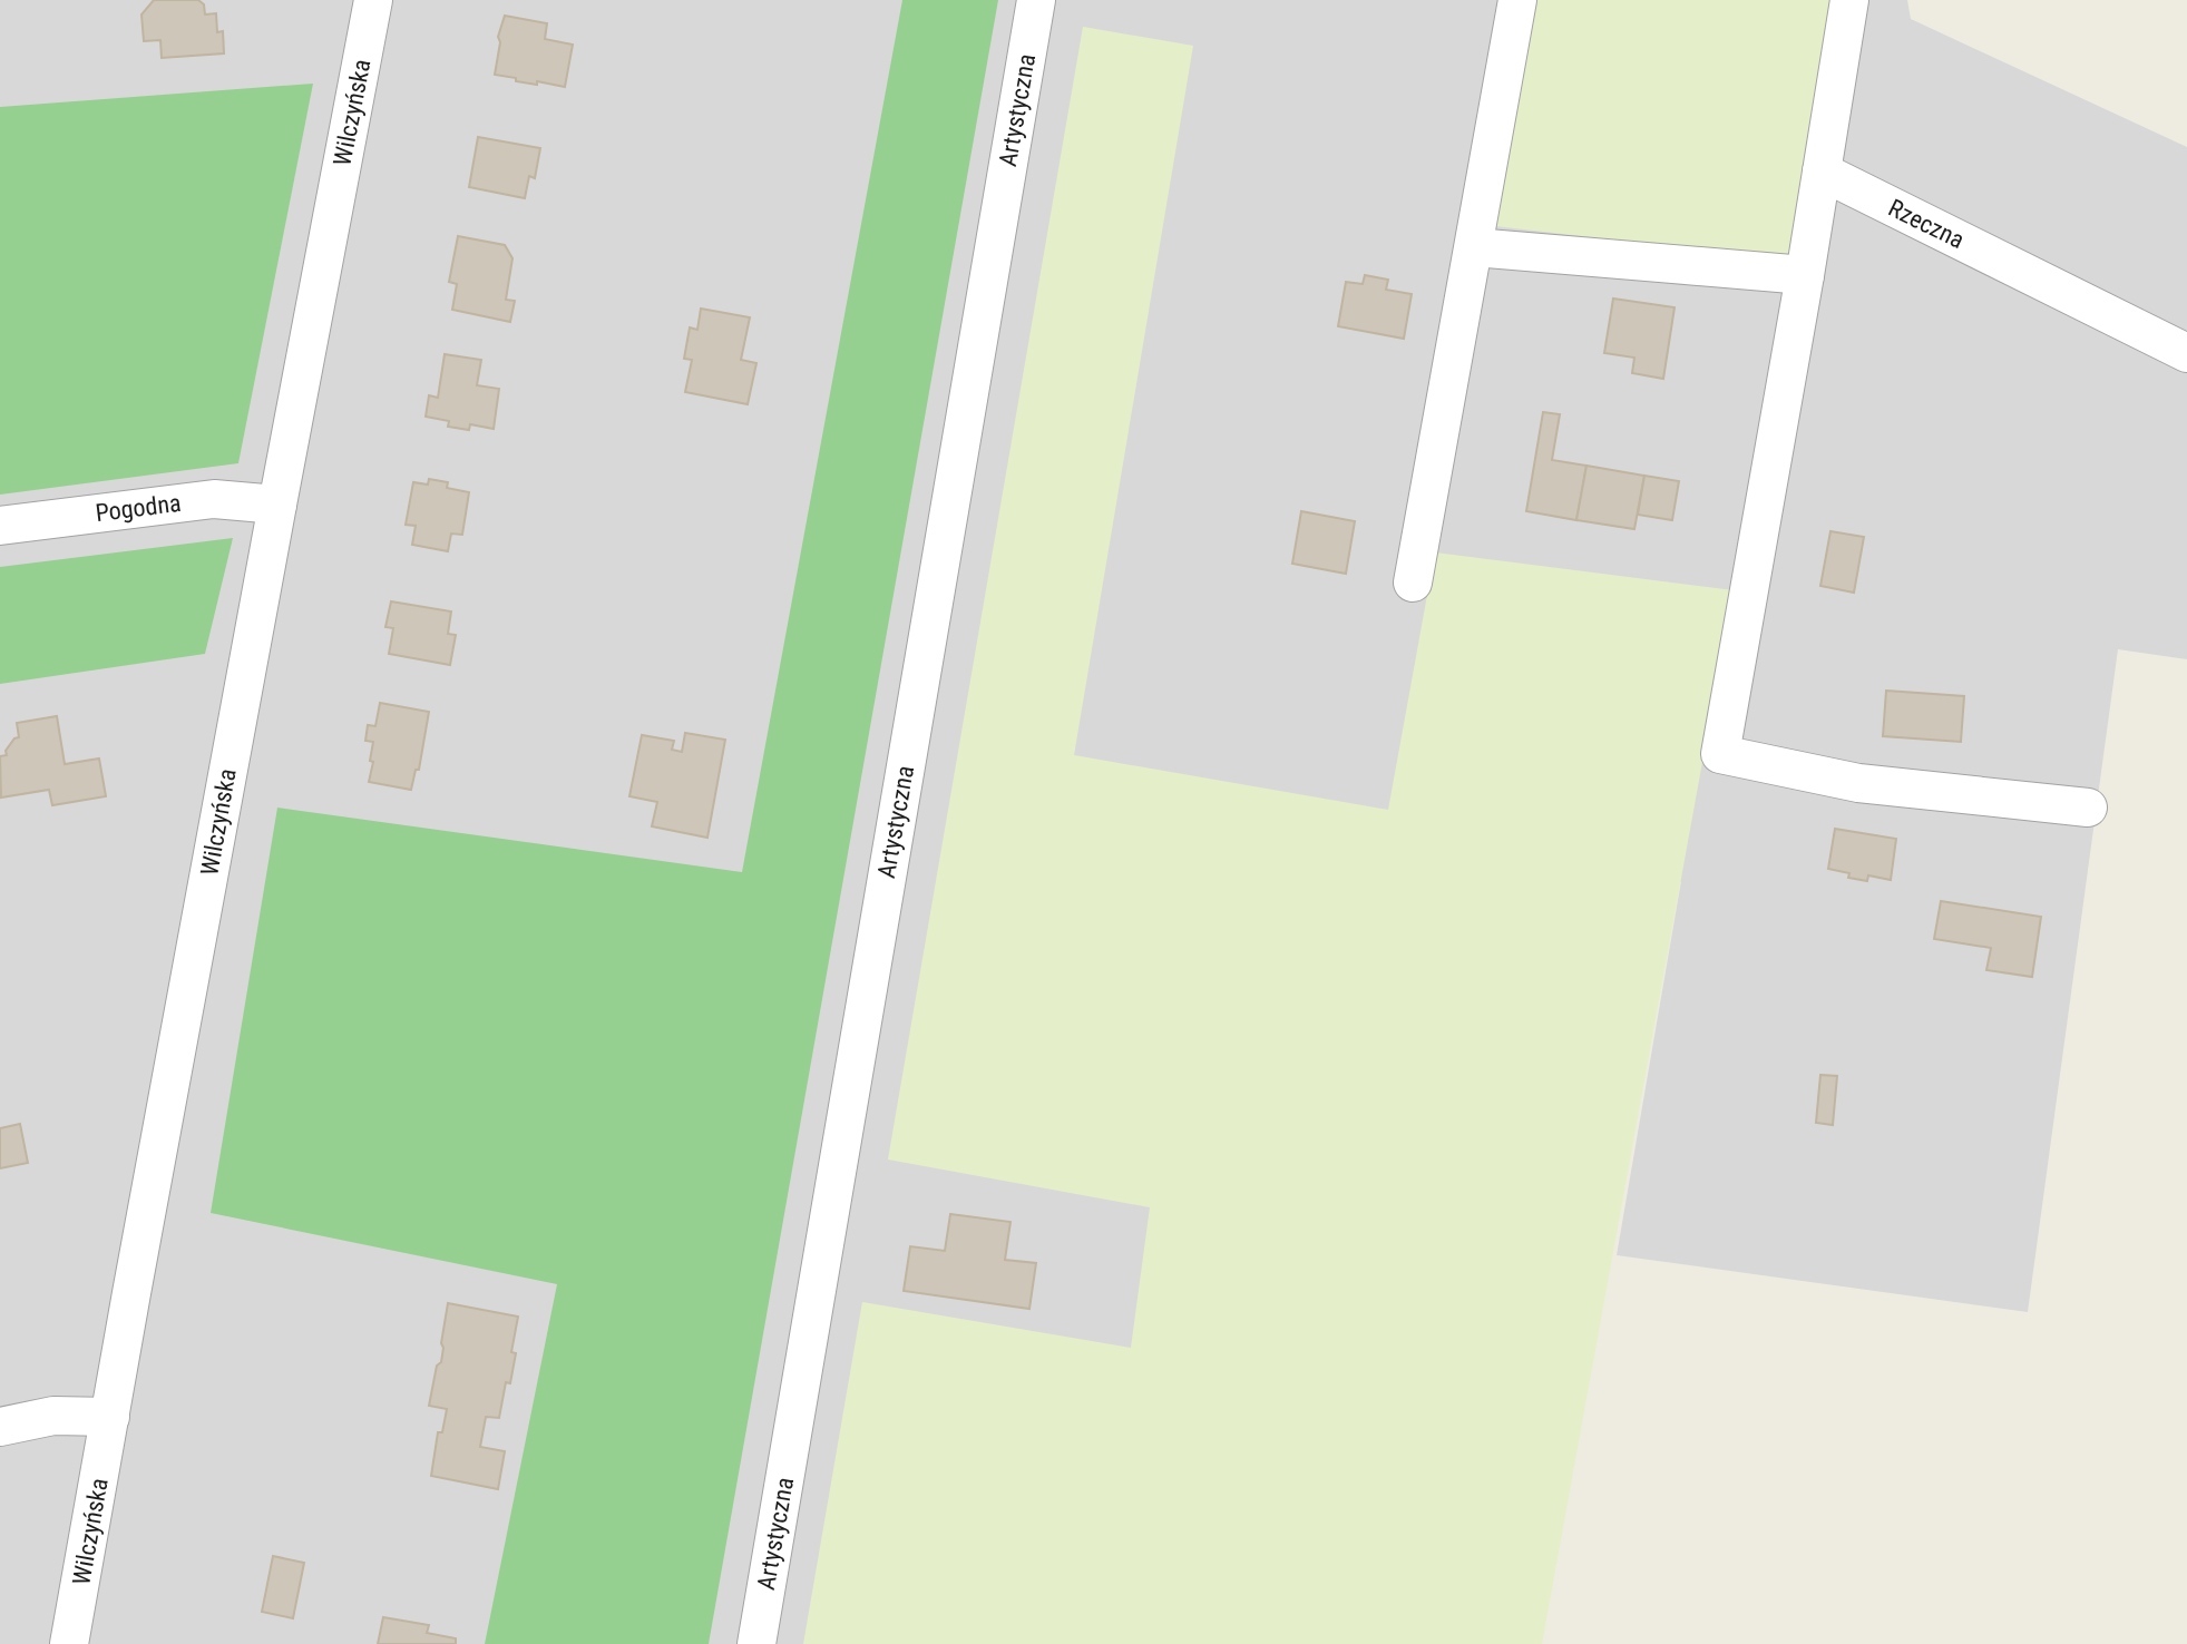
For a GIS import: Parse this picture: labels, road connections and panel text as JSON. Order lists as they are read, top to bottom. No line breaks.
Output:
{"streets":{"street":["Artystyczna","Wilczyńska","Rzeczna","Pogodna"]},"crossings":[["Wilczyńska","Pogodna"]]}
